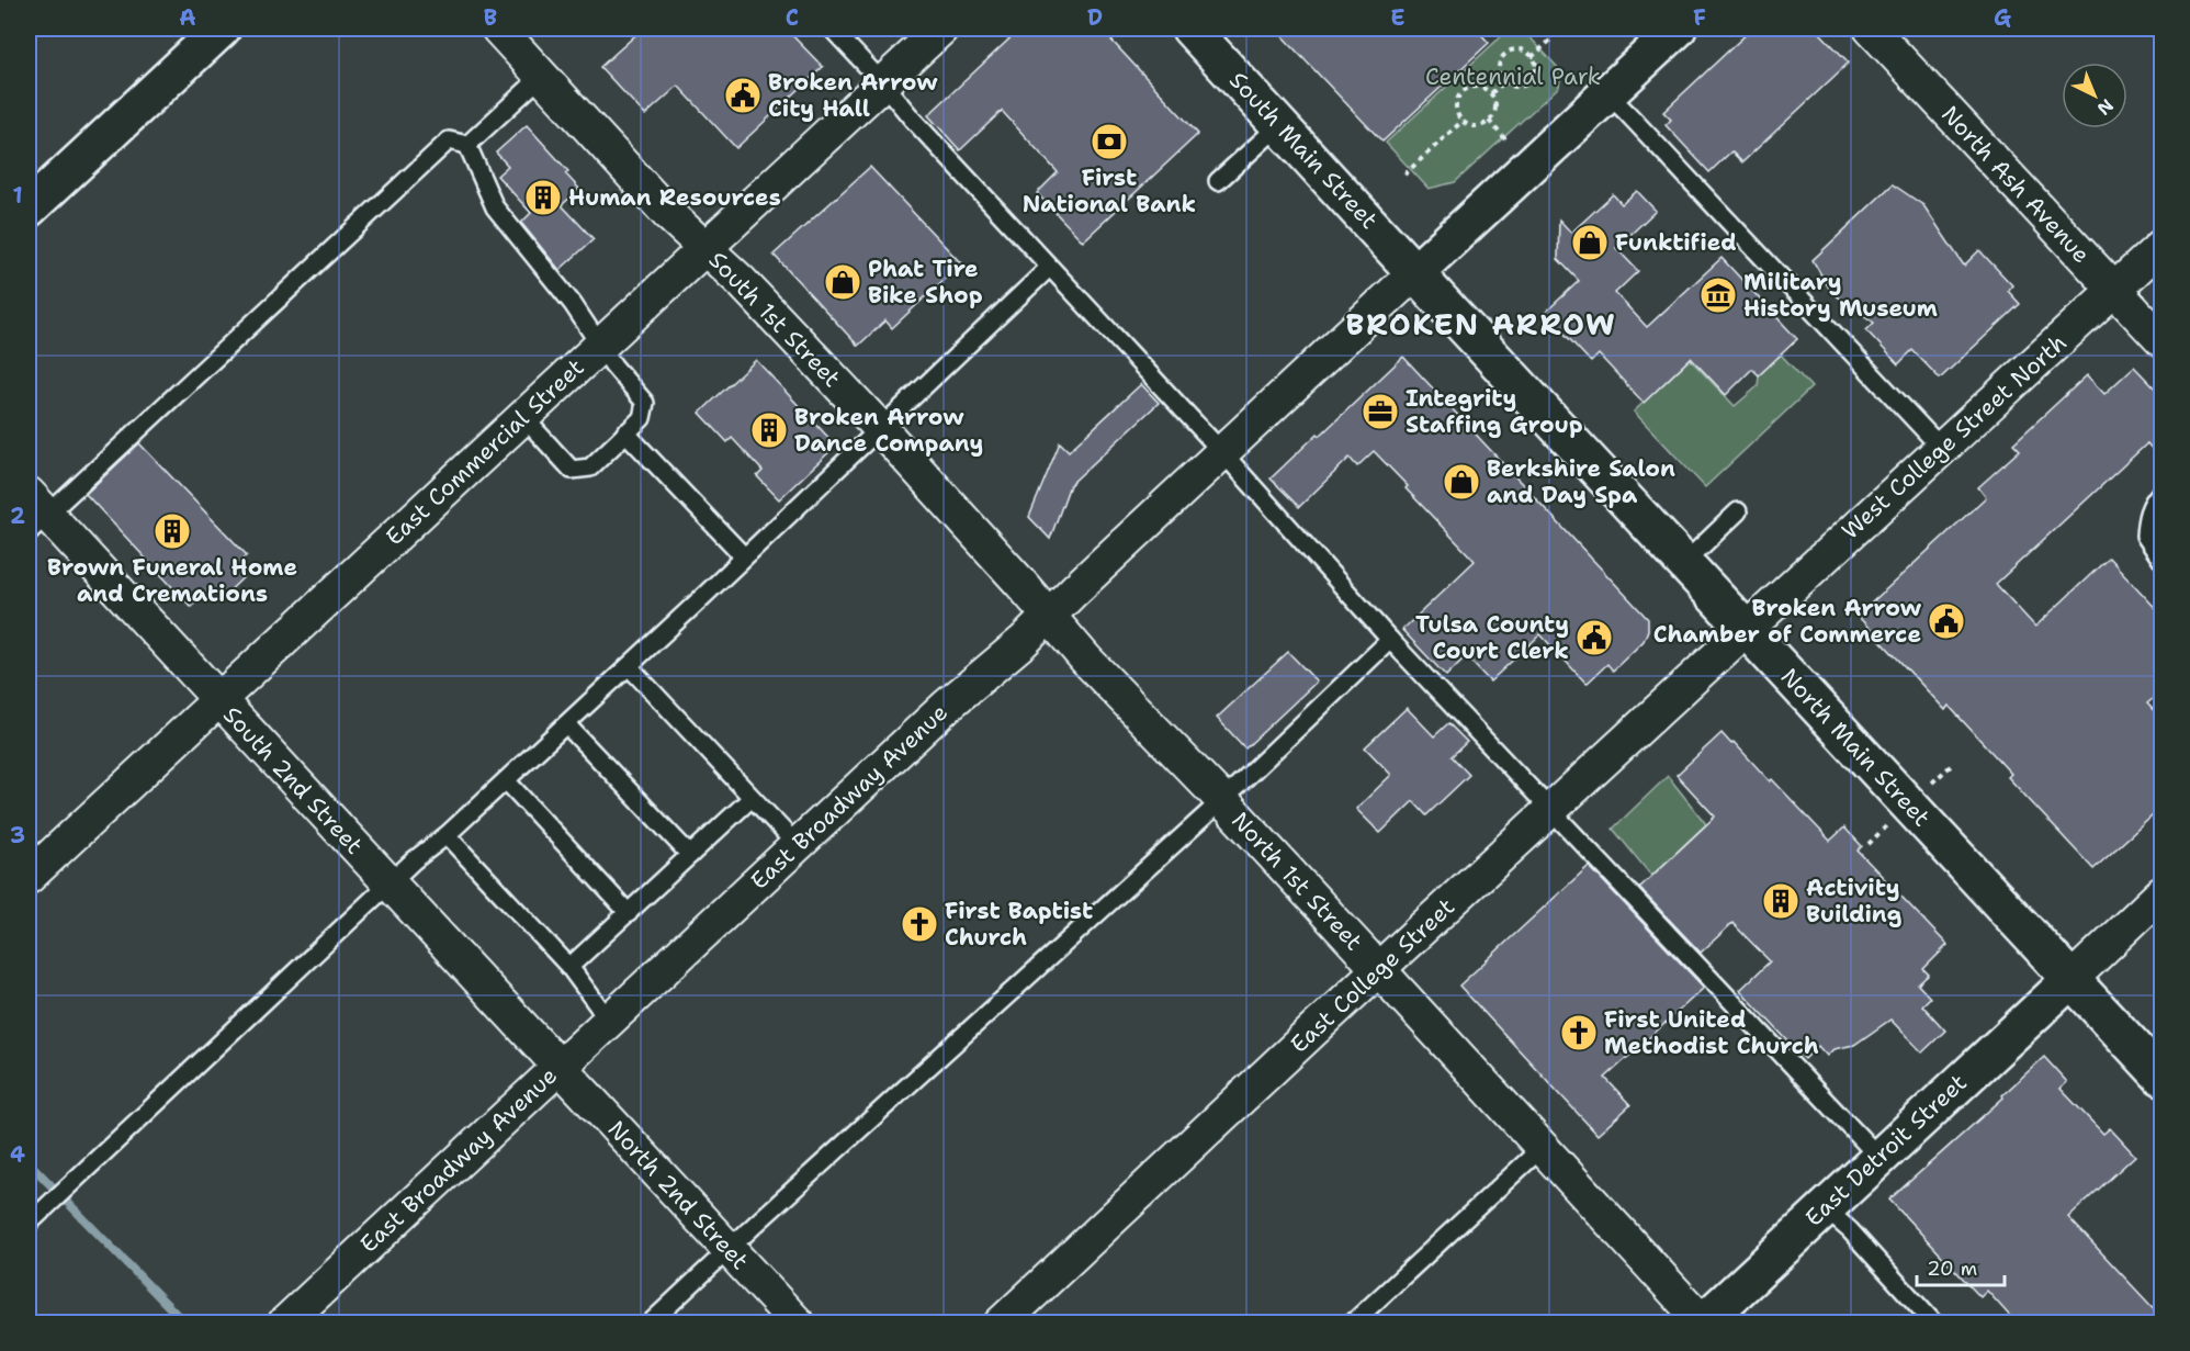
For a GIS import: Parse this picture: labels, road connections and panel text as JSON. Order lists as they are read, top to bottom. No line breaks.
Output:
{"streets":{"main road":["South Main Street","North Main Street","East Detroit Street"],"street":["North Ash Avenue","South 1st Street","West College Street North","East Commercial Street","South 2nd Street","East Broadway Avenue","North 1st Street","East College Street","North 2nd Street"]},"crossings":[["South Main Street","North Main Street"],["South Main Street","East Broadway Avenue"],["North Ash Avenue","West College Street North"],["South 1st Street","East Commercial Street"],["South 1st Street","East Broadway Avenue"],["South 1st Street","North 1st Street"],["West College Street North","North Main Street"],["West College Street North","East College Street"],["East Commercial Street","South 2nd Street"],["North Main Street","East Broadway Avenue"],["North Main Street","East College Street"],["North Main Street","East Detroit Street"],["South 2nd Street","East Broadway Avenue"],["South 2nd Street","North 2nd Street"],["East Broadway Avenue","North 1st Street"],["East Broadway Avenue","North 2nd Street"],["North 1st Street","East College Street"],["North 1st Street","East Detroit Street"]],"districts":["BROKEN ARROW"],"parks":["Centennial Park"],"places":{"public building":["Broken Arrow City Hall","Broken Arrow Chamber of Commerce","Tulsa County Court Clerk"],"bank":["First National Bank"],"building":["Human Resources","Broken Arrow Dance Company","Brown Funeral Home and Cremations","Activity Building"],"shop":["Funktified","Phat Tire Bike Shop","Berkshire Salon and Day Spa"],"museum":["Military History Museum"],"office":["Integrity Staffing Group"],"church":["First Baptist Church","First United Methodist Church"]},"scale_bar":"20 m","north":"bottom right","grid":{"columns":["A","B","C","D","E","F","G"],"rows":["1","2","3","4"]}}
